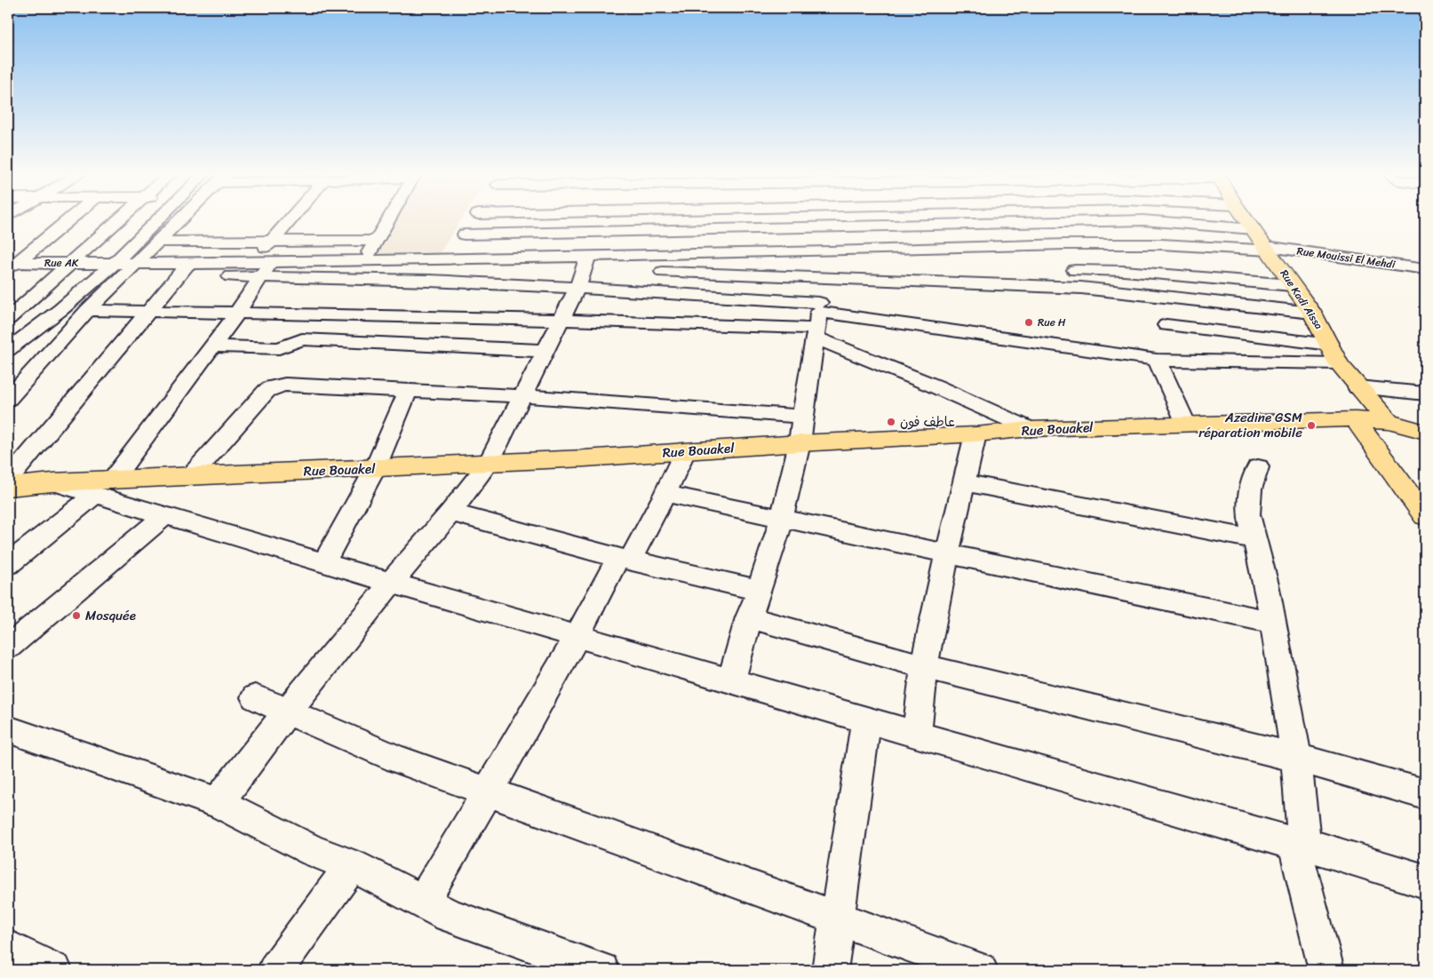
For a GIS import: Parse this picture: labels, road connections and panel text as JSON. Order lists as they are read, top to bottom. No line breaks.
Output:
{"streets":{"main road":["Rue Kadi Aissa","Rue Bouakel"],"street":["Rue Mouissi El Mehdi","Rue AK"]},"crossings":[["Rue Mouissi El Mehdi","Rue AK"],["Rue Mouissi El Mehdi","Rue Kadi Aissa"],["Rue Kadi Aissa","Rue Bouakel"]],"places":["Rue H","عاطف فون","Azedine GSM réparation mobile","Mosquée"]}
